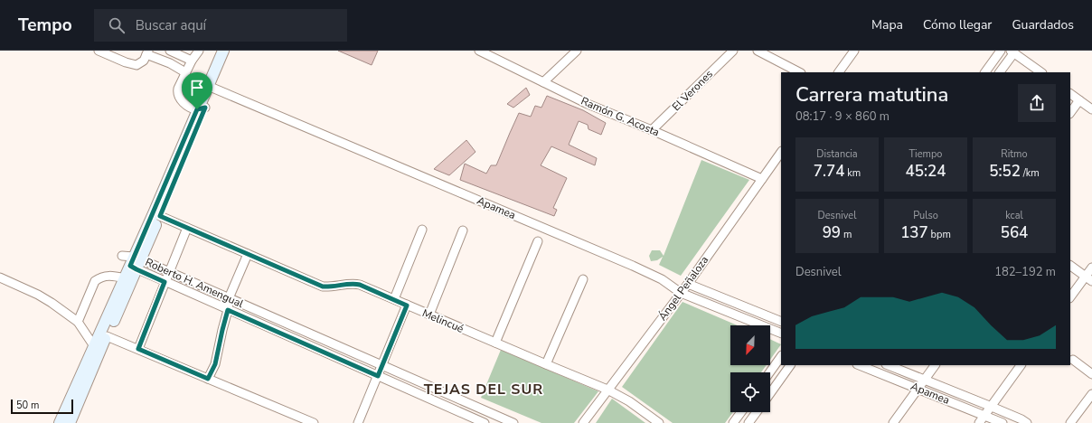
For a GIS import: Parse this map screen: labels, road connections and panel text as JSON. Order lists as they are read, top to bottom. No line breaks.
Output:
{"streets":{"street":["El Verones","Ramón G. Acosta","Apamea","Roberto H. Amengual","Ángel Peñaloza","Melincué"]},"crossings":[["El Verones","Ramón G. Acosta"],["Ramón G. Acosta","Ángel Peñaloza"],["Apamea","Ángel Peñaloza"],["Ángel Peñaloza","Melincué"]],"districts":["TEJAS DEL SUR"],"scale_bar":"50 m","north":"bottom left","page":{"header":"Tempo","search":"Buscar aquí","nav":["Mapa","Cómo llegar","Guardados"],"heading":["Carrera matutina","08:17 · 9 × 860 m"],"stats":[["Distancia","7.74 km"],["Tiempo","45:24"],["Ritmo","5:52 /km"],["Desnivel","99 m"],["Pulso","137 bpm"],["kcal","564"]],"chart":["Desnivel","182–192 m"],"scale":"50 m"}}
